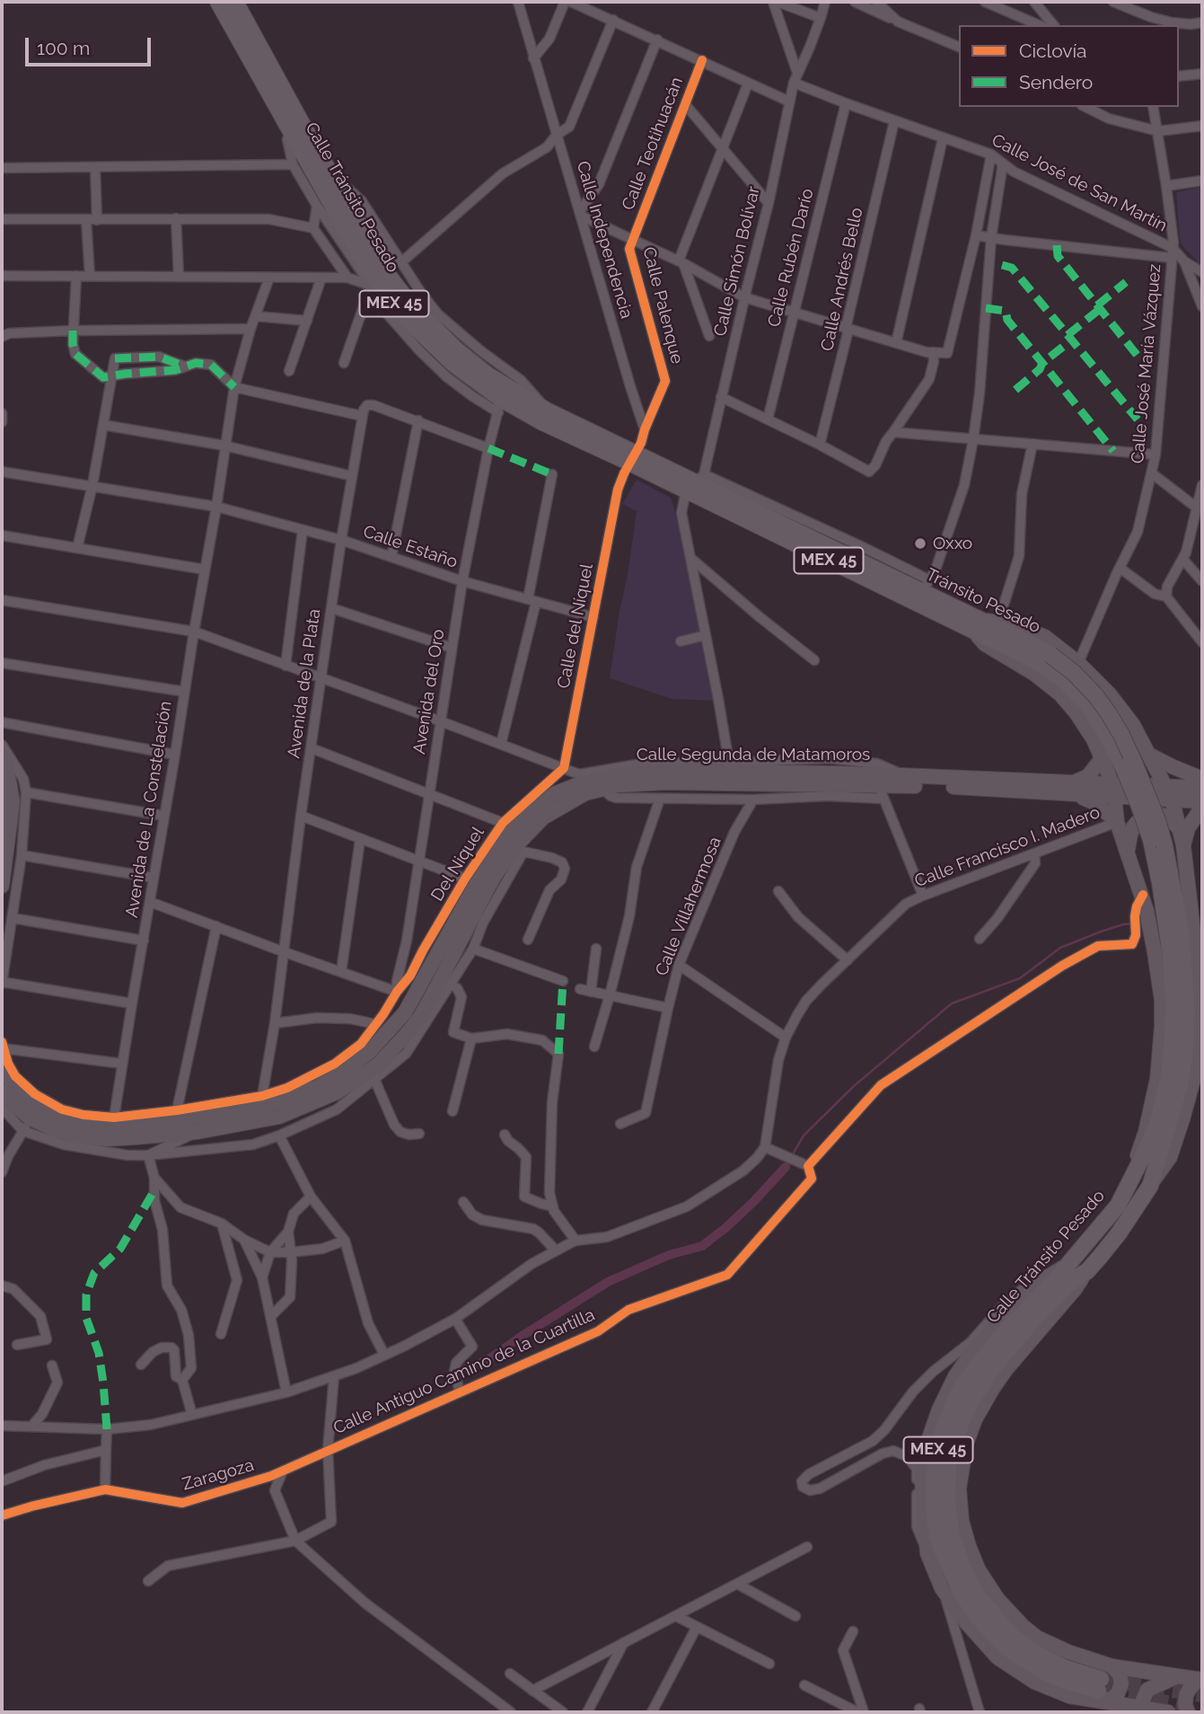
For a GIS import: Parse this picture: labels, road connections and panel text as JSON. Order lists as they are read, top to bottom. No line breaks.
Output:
{"streets":{"main road":["Calle Tránsito Pesado","MEX 45","Tránsito Pesado","Calle Segunda de Matamoros"],"street":["Calle Teotihuacán","Calle José de San Martín","Calle Independencia","Calle Rubén Darío","Calle Simón Bolívar","Calle Andrés Bello","Calle Palenque","Calle José María Vázquez","Calle Estaño","Calle del Níquel","Avenida de la Plata","Avenida del Oro","Avenida de La Constelación","Calle Francisco I. Madero","Del Niquel","Calle Villahermosa","Calle Antiguo Camino de la Cuartilla","Zaragoza"]},"crossings":[["Calle Teotihuacán","Calle Palenque"],["Calle José de San Martín","Calle Rubén Darío"],["Calle José de San Martín","Calle Simón Bolívar"],["Calle José de San Martín","Calle Andrés Bello"],["Calle José de San Martín","Calle José María Vázquez"],["Calle Tránsito Pesado","Calle Simón Bolívar"],["Calle Tránsito Pesado","Tránsito Pesado"],["Calle Tránsito Pesado","Avenida del Oro"],["Calle Independencia","Calle Palenque"],["Calle Simón Bolívar","Tránsito Pesado"],["Calle Estaño","Calle del Níquel"],["Calle Estaño","Avenida de la Plata"],["Calle Estaño","Avenida del Oro"],["Calle Estaño","Avenida de La Constelación"],["Calle del Níquel","Del Niquel"],["Avenida de la Plata","Del Niquel"],["Avenida del Oro","Del Niquel"],["Avenida de La Constelación","Del Niquel"],["Calle Antiguo Camino de la Cuartilla","Zaragoza"]],"places":["Oxxo"],"legend":["Ciclovía","Sendero"],"scale_bar":"100 m"}
